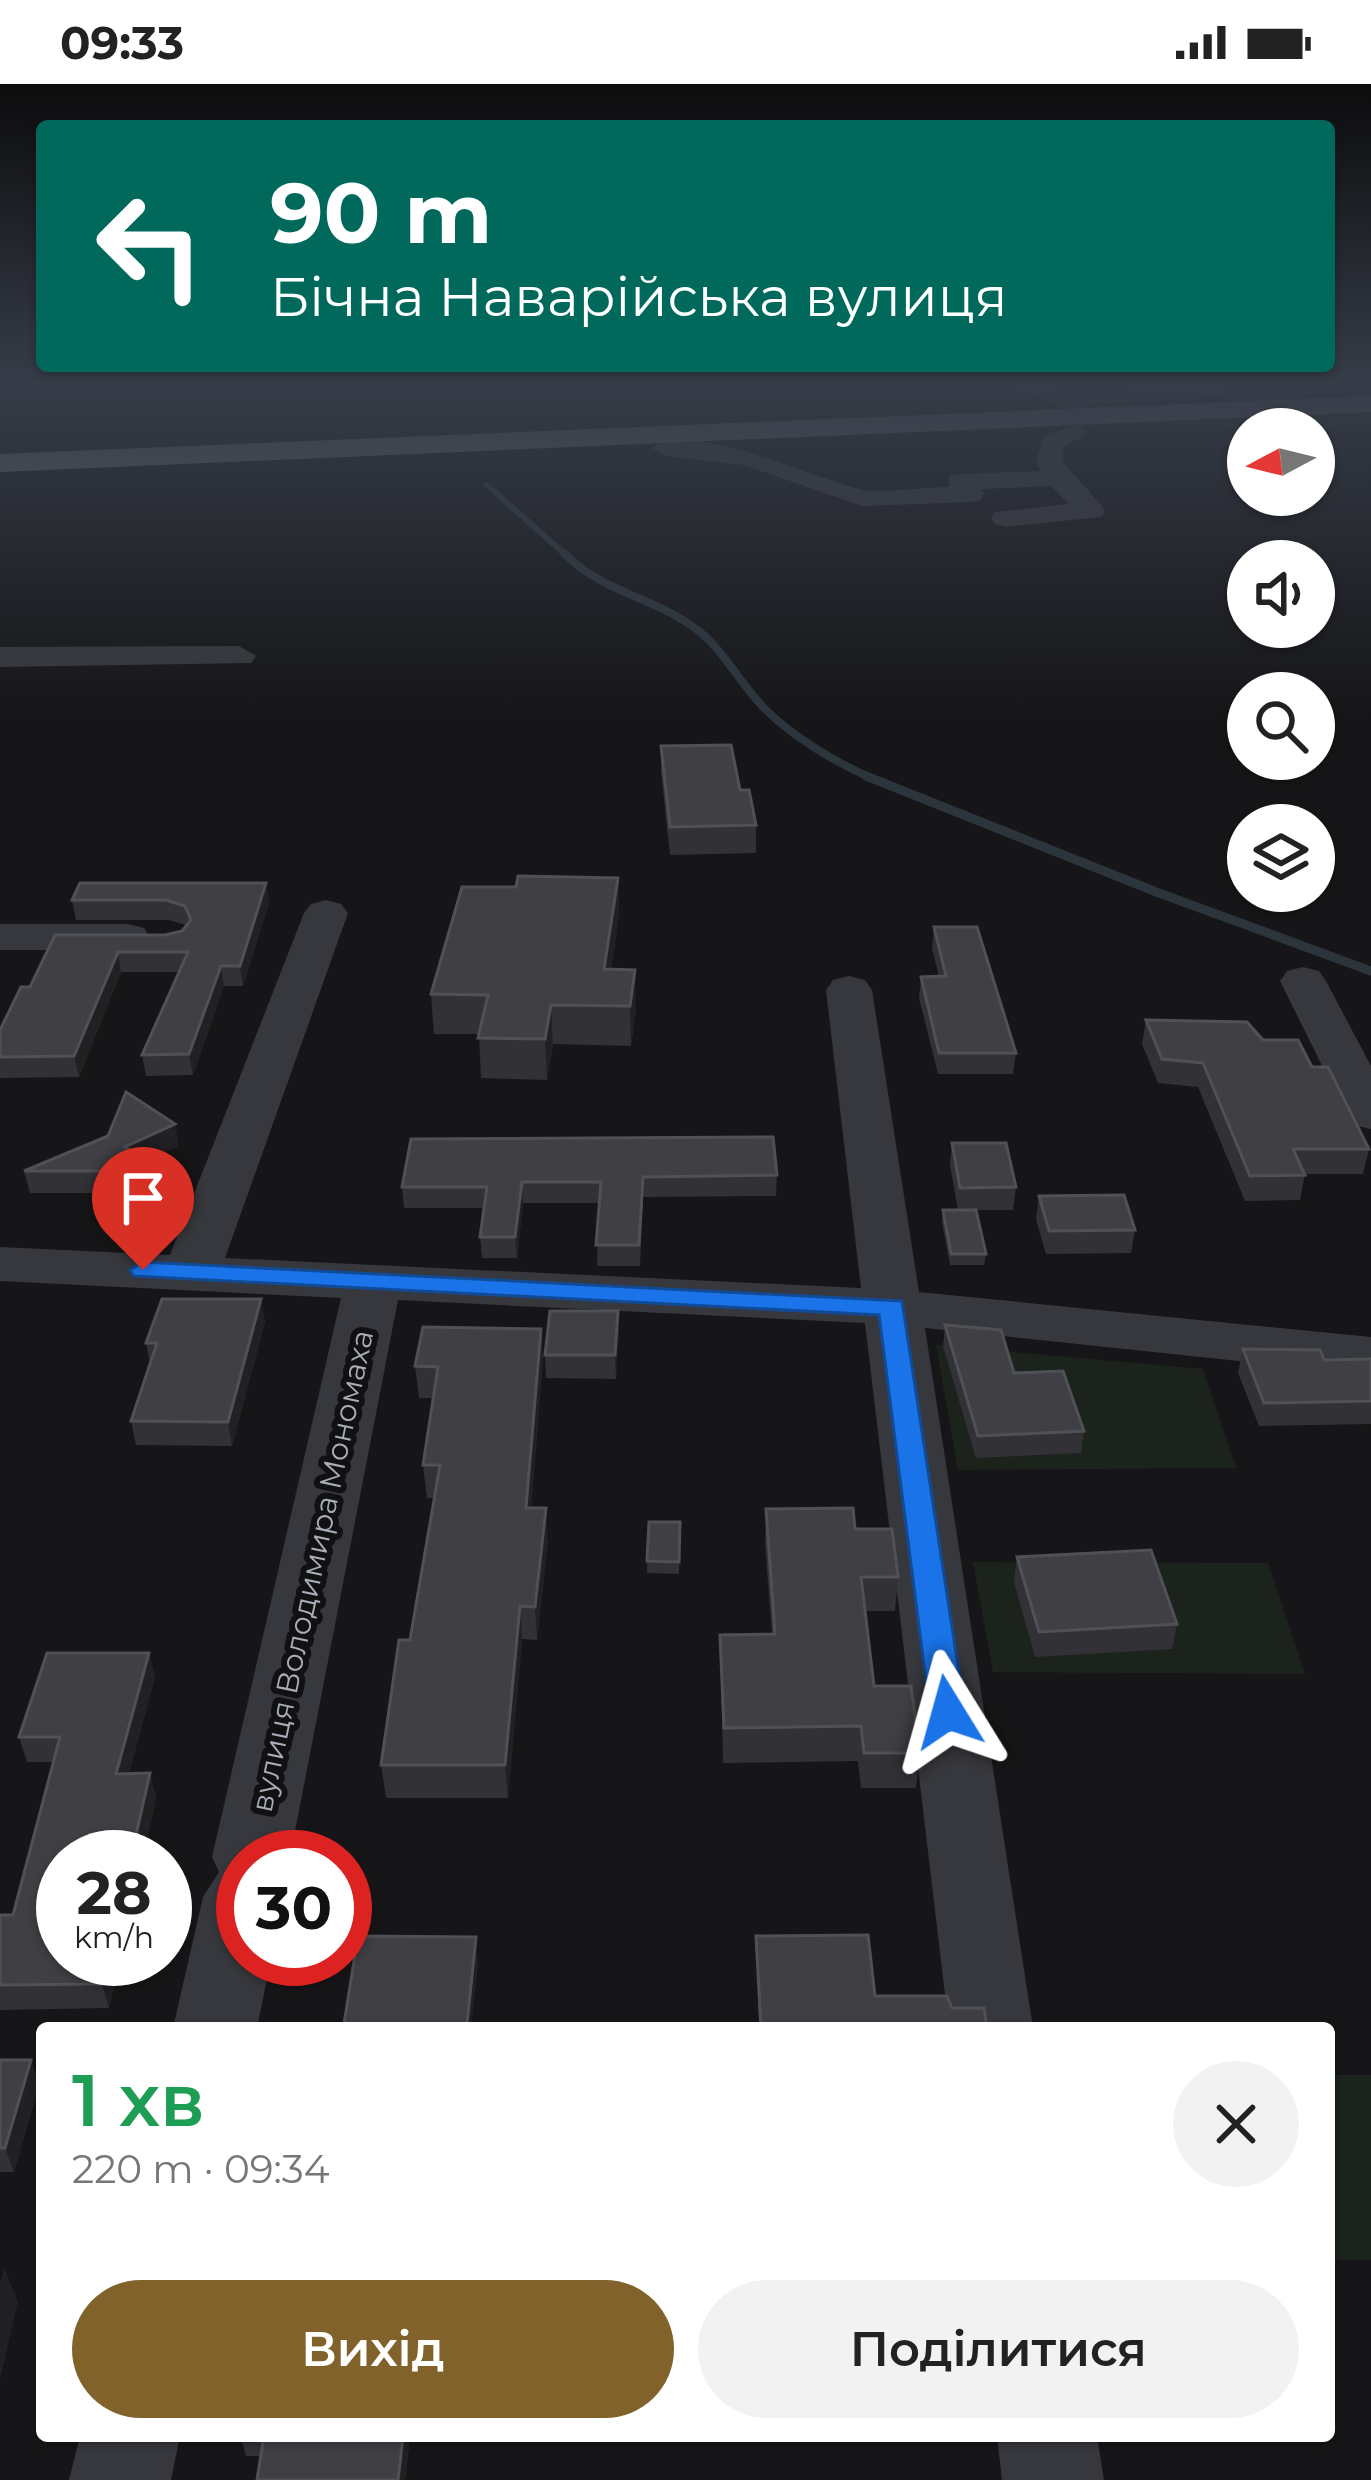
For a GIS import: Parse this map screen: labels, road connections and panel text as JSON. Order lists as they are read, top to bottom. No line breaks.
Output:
{"streets":{"street":["вулиця Володимира Мономаха"]},"north":"left","page":{"status":"09:33","turn":["90 m","Бічна Наварійська вулиця"],"speed":"28 km/h","limit":"30","heading":["1 хв","220 m · 09:34"],"buttons":["Вихід","Поділитися"]}}
